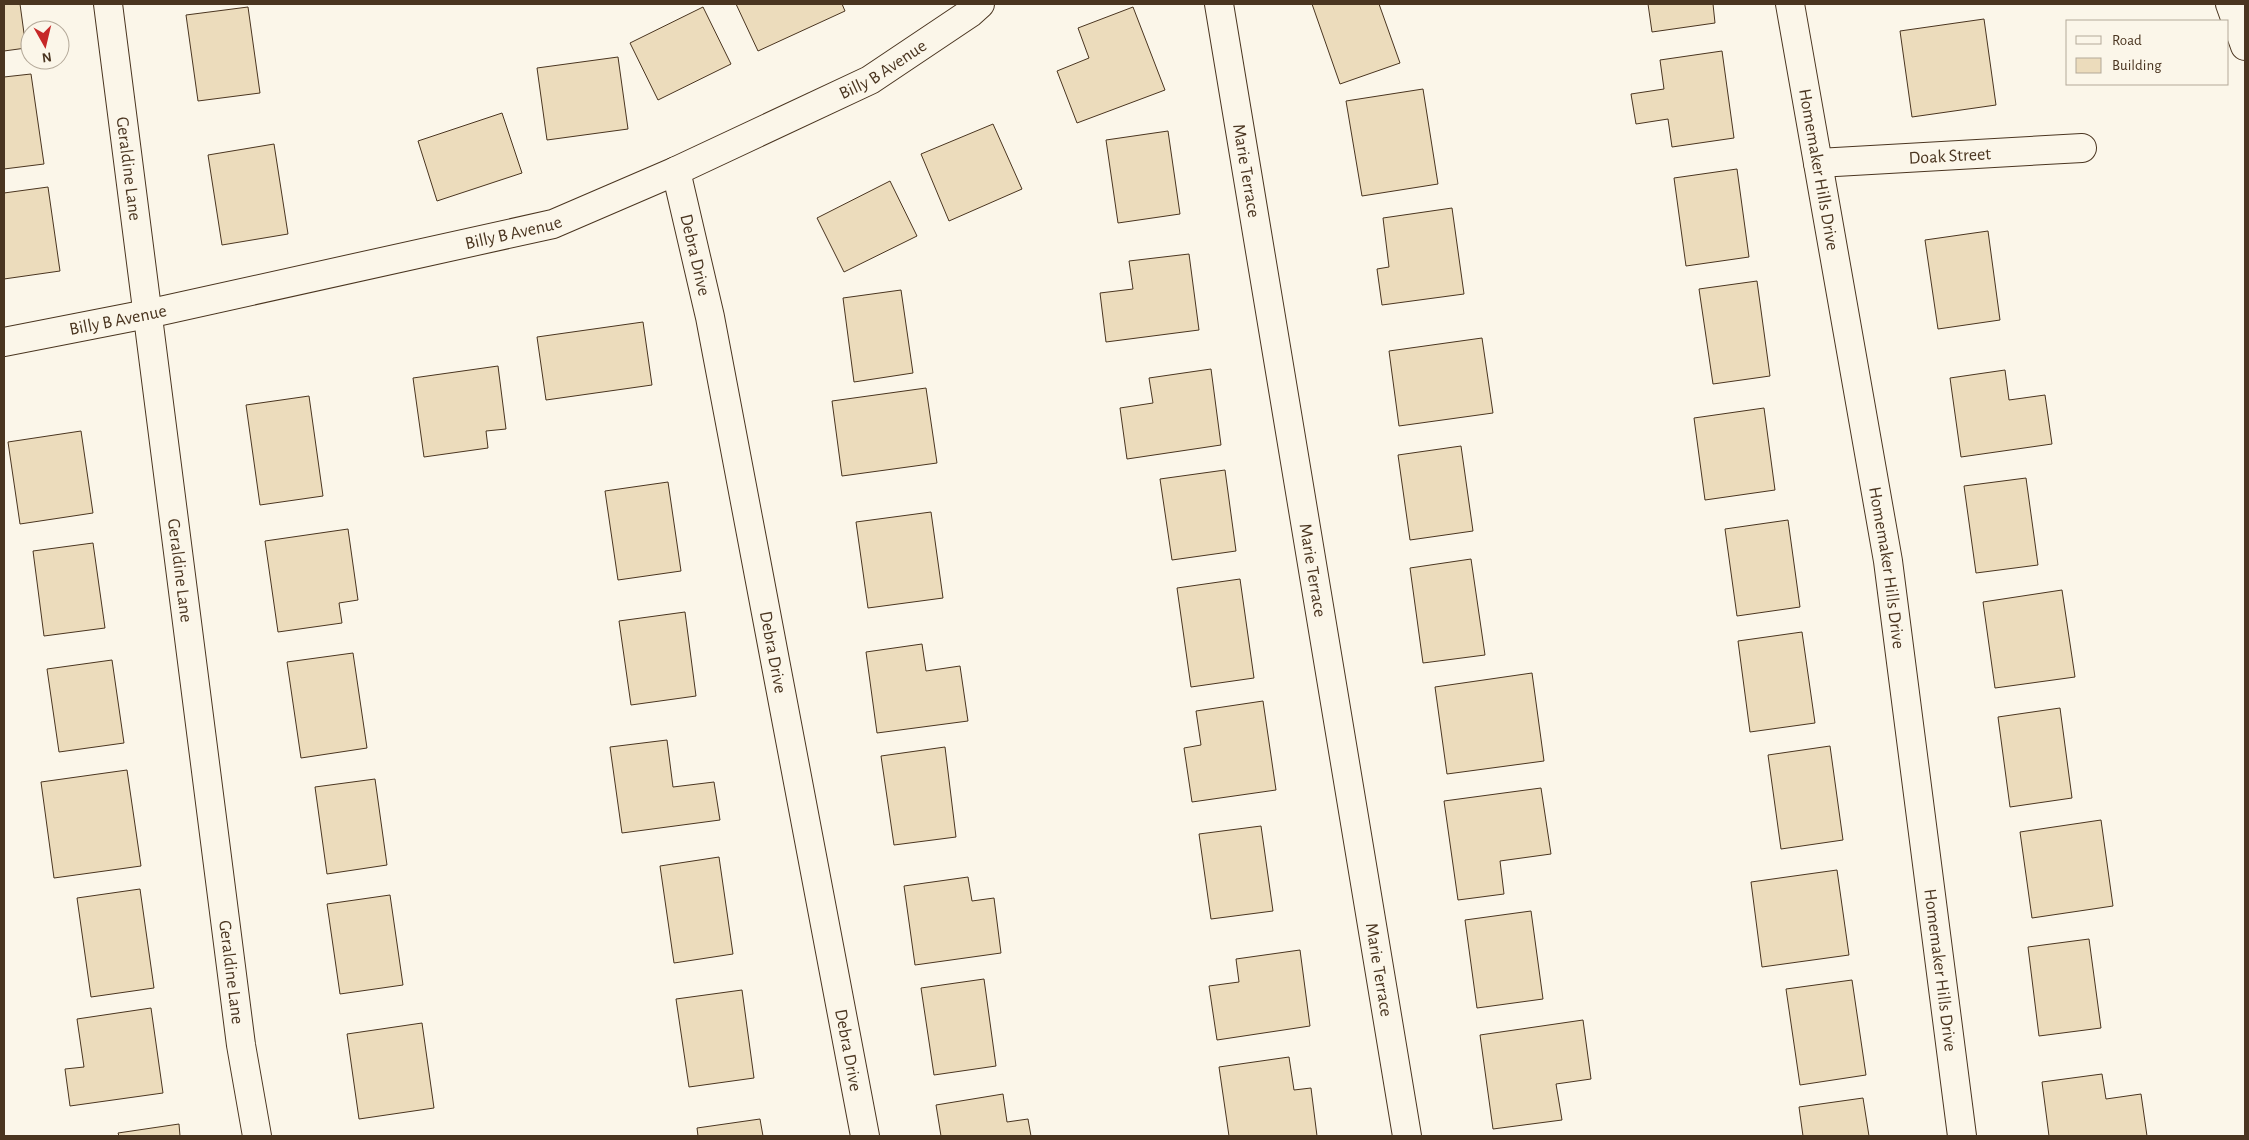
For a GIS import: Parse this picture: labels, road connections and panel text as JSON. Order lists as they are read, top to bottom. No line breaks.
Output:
{"streets":{"street":["Billy B Avenue","Doak Street","Geraldine Lane","Homemaker Hills Drive","Marie Terrace","Debra Drive"]},"crossings":[["Billy B Avenue","Geraldine Lane"],["Billy B Avenue","Debra Drive"],["Doak Street","Homemaker Hills Drive"]],"legend":["Road","Building"],"north":"bottom"}
